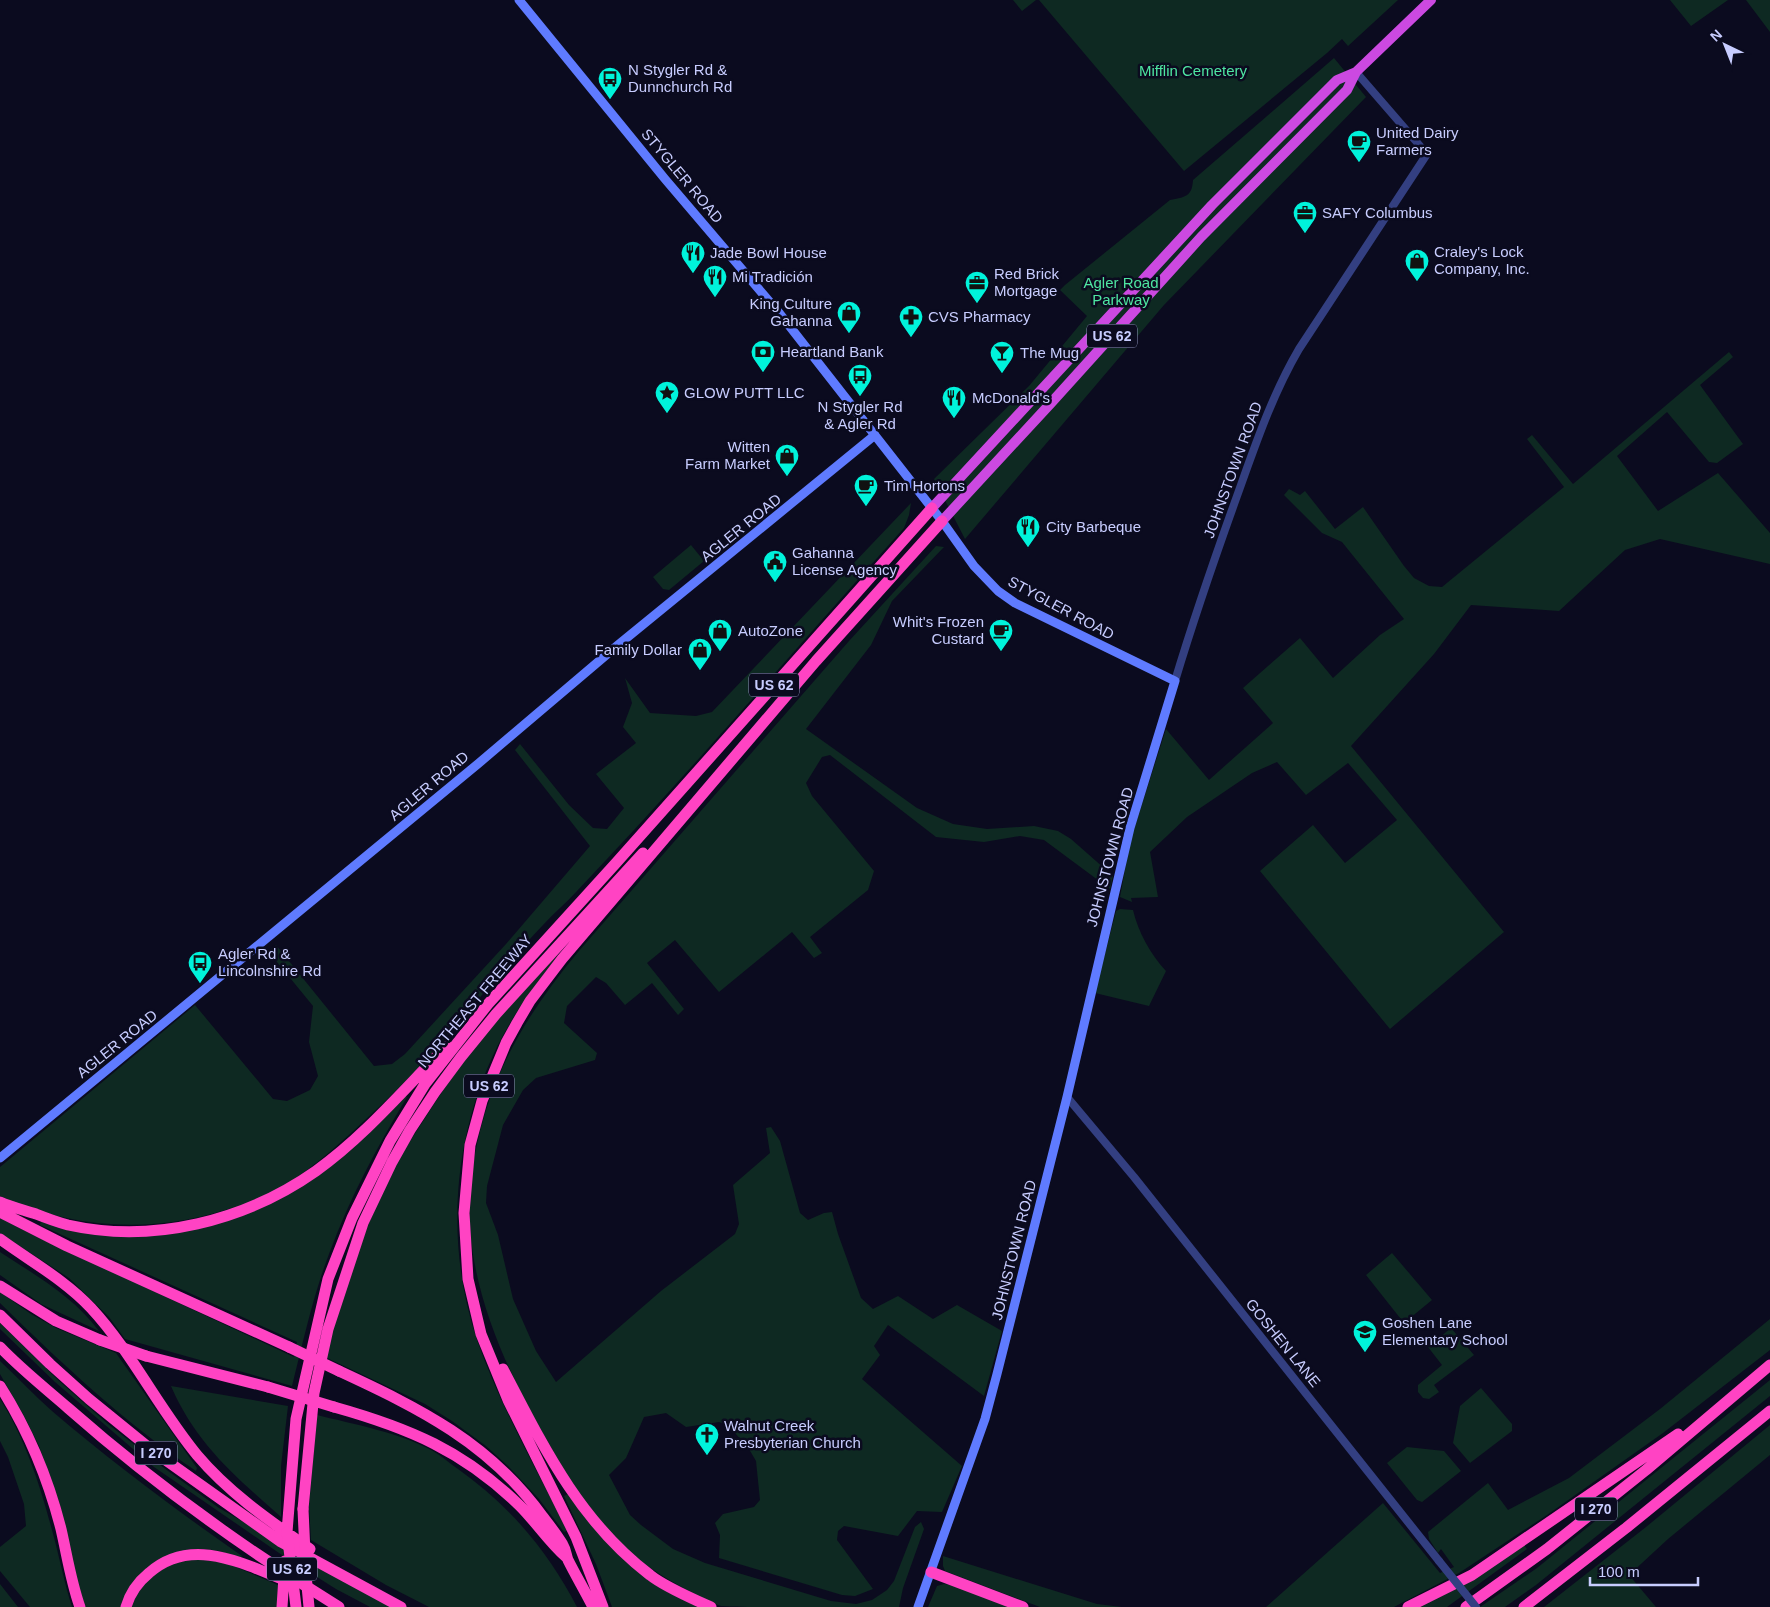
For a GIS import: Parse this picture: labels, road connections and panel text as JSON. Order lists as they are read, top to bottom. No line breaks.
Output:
{"streets":{"highway":["US 62","NORTHEAST FREEWAY","I 270"],"main road":["STYGLER ROAD","JOHNSTOWN ROAD","AGLER ROAD"],"street":["GOSHEN LANE"]},"crossings":[["STYGLER ROAD","US 62"],["STYGLER ROAD","JOHNSTOWN ROAD"],["STYGLER ROAD","AGLER ROAD"],["STYGLER ROAD","NORTHEAST FREEWAY"],["US 62","JOHNSTOWN ROAD"],["US 62","NORTHEAST FREEWAY"],["JOHNSTOWN ROAD","GOSHEN LANE"]],"parks":["Mifflin Cemetery","Agler Road Parkway"],"places":{"bus stop":["N Stygler Rd & Dunnchurch Rd","N Stygler Rd & Agler Rd","Agler Rd & Lincolnshire Rd"],"cafe":["United Dairy Farmers","Tim Hortons","Whit's Frozen Custard"],"office":["SAFY Columbus","Red Brick Mortgage"],"restaurant":["Jade Bowl House","Mi Tradición","McDonald's","City Barbeque"],"shop":["Craley's Lock Company, Inc.","King Culture Gahanna","Witten Farm Market","AutoZone","Family Dollar"],"pharmacy":["CVS Pharmacy"],"bank":["Heartland Bank"],"bar":["The Mug"],"place":["GLOW PUTT LLC"],"public building":["Gahanna License Agency"],"school or university":["Goshen Lane Elementary School"],"church":["Walnut Creek Presbyterian Church"]},"scale_bar":"100 m","north":"top left"}
